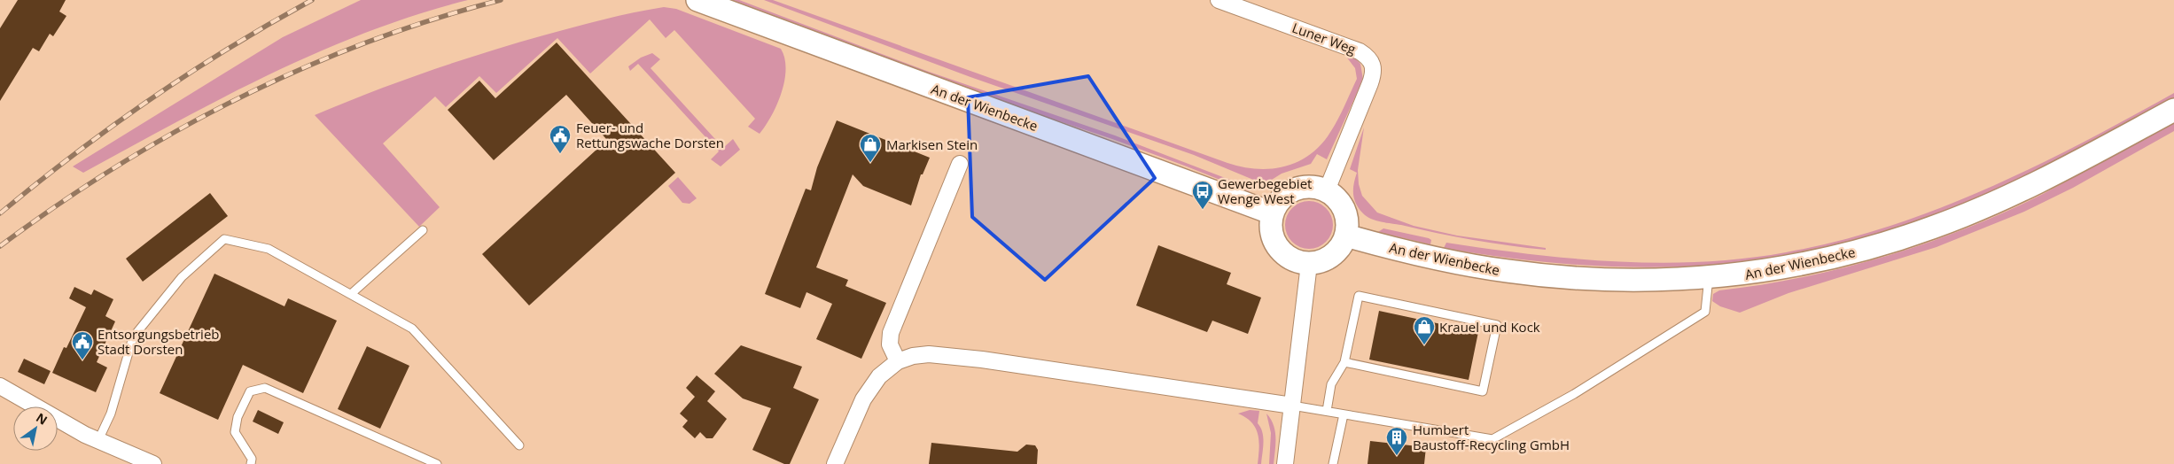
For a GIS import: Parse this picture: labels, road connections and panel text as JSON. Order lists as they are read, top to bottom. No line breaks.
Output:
{"streets":{"street":["Luner Weg","An der Wienbecke"]},"crossings":[["Luner Weg","An der Wienbecke"]],"places":{"public building":["Feuer- und Rettungswache Dorsten","Entsorgungsbetrieb Stadt Dorsten"],"shop":["Markisen Stein","Krauel und Kock"],"bus stop":["Gewerbegebiet Wenge West"],"building":["Humbert Baustoff-Recycling GmbH"]},"north":"top right"}
